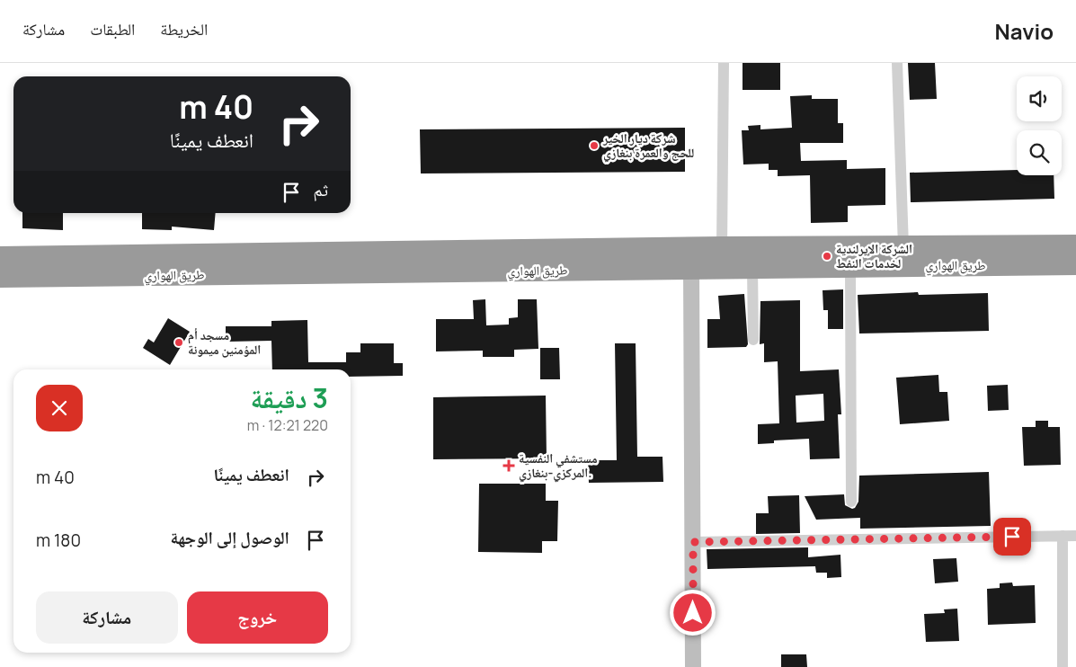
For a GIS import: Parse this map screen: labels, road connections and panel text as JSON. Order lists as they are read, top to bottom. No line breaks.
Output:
{"streets":{"highway":["طريق الهواري"]},"places":{"other":["شركة ديار الخير للحج والعمرة بنغازي","الشركة الإيرلندية لخدمات النفط","مسجد أم المؤمنين ميمونة"],"health":["مستشفي النفسية المركزي-بنغازي."]},"page":{"header":"Navio","nav":["الخريطة","الطبقات","مشاركة"],"turn":["40 m","انعطف يمينًا"],"then":"ثم","heading":["3 دقيقة","220 m · 12:21"],"list":[{"name":"انعطف يمينًا","value":"40 m"},{"name":"الوصول إلى الوجهة","value":"180 m"}],"buttons":["خروج","مشاركة"]}}
